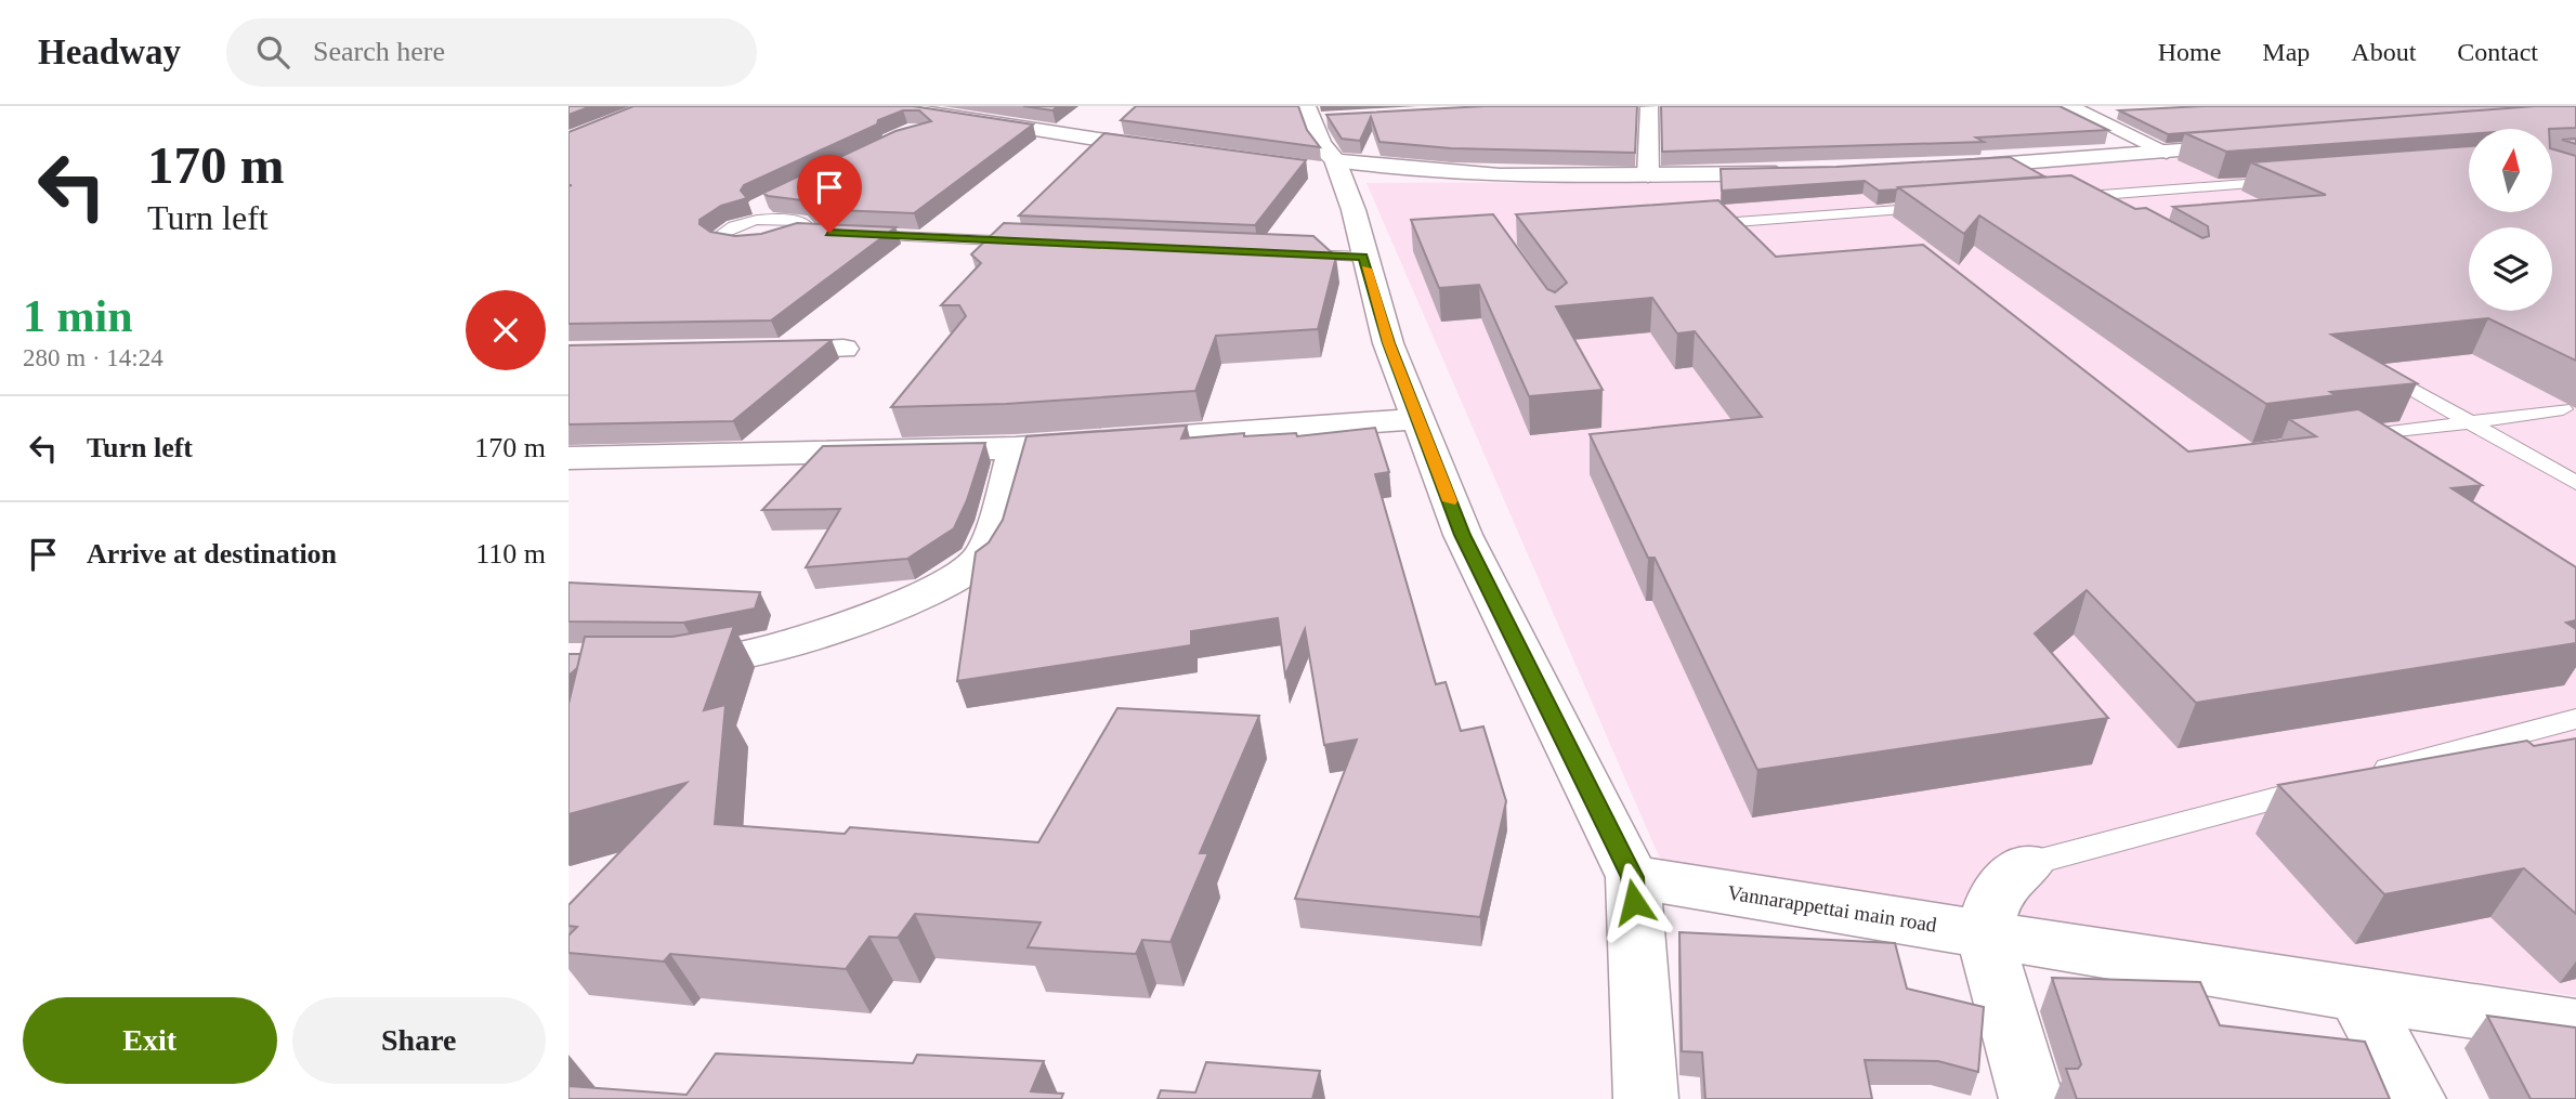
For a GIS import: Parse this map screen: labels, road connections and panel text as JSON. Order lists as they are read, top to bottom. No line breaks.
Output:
{"streets":{"street":["Vannarappettai main road"]},"north":"top","page":{"header":"Headway","search":"Search here","nav":["Home","Map","About","Contact"],"turn":["170 m","Turn left"],"heading":["1 min","280 m · 14:24"],"list":[{"name":"Turn left","value":"170 m"},{"name":"Arrive at destination","value":"110 m"}],"buttons":["Exit","Share"]}}
